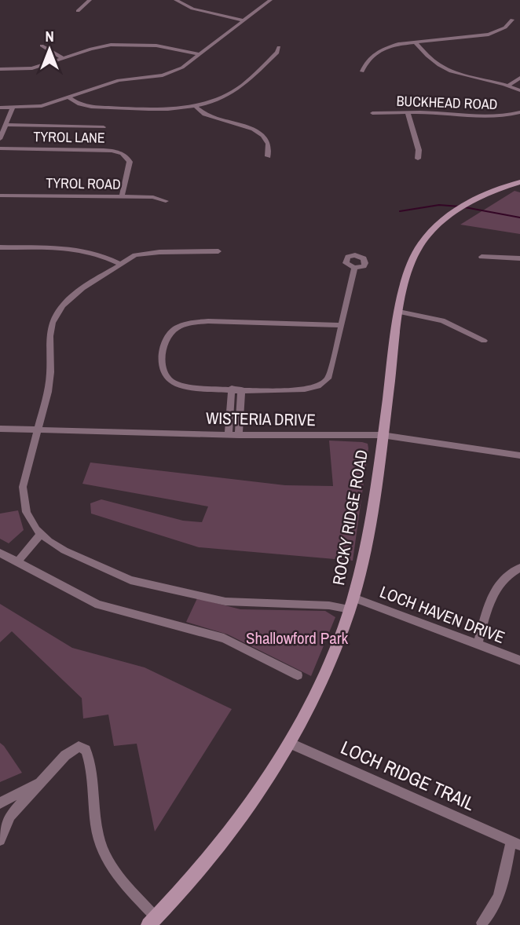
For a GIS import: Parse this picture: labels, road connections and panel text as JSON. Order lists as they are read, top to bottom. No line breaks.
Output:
{"streets":{"main road":["ROCKY RIDGE ROAD"],"street":["BUCKHEAD ROAD","TYROL LANE","TYROL ROAD","WISTERIA DRIVE","LOCH HAVEN DRIVE","LOCH RIDGE TRAIL"]},"crossings":[["TYROL LANE","TYROL ROAD"],["WISTERIA DRIVE","ROCKY RIDGE ROAD"],["ROCKY RIDGE ROAD","LOCH HAVEN DRIVE"],["ROCKY RIDGE ROAD","LOCH RIDGE TRAIL"]],"parks":["Shallowford Park"],"north":"top"}
